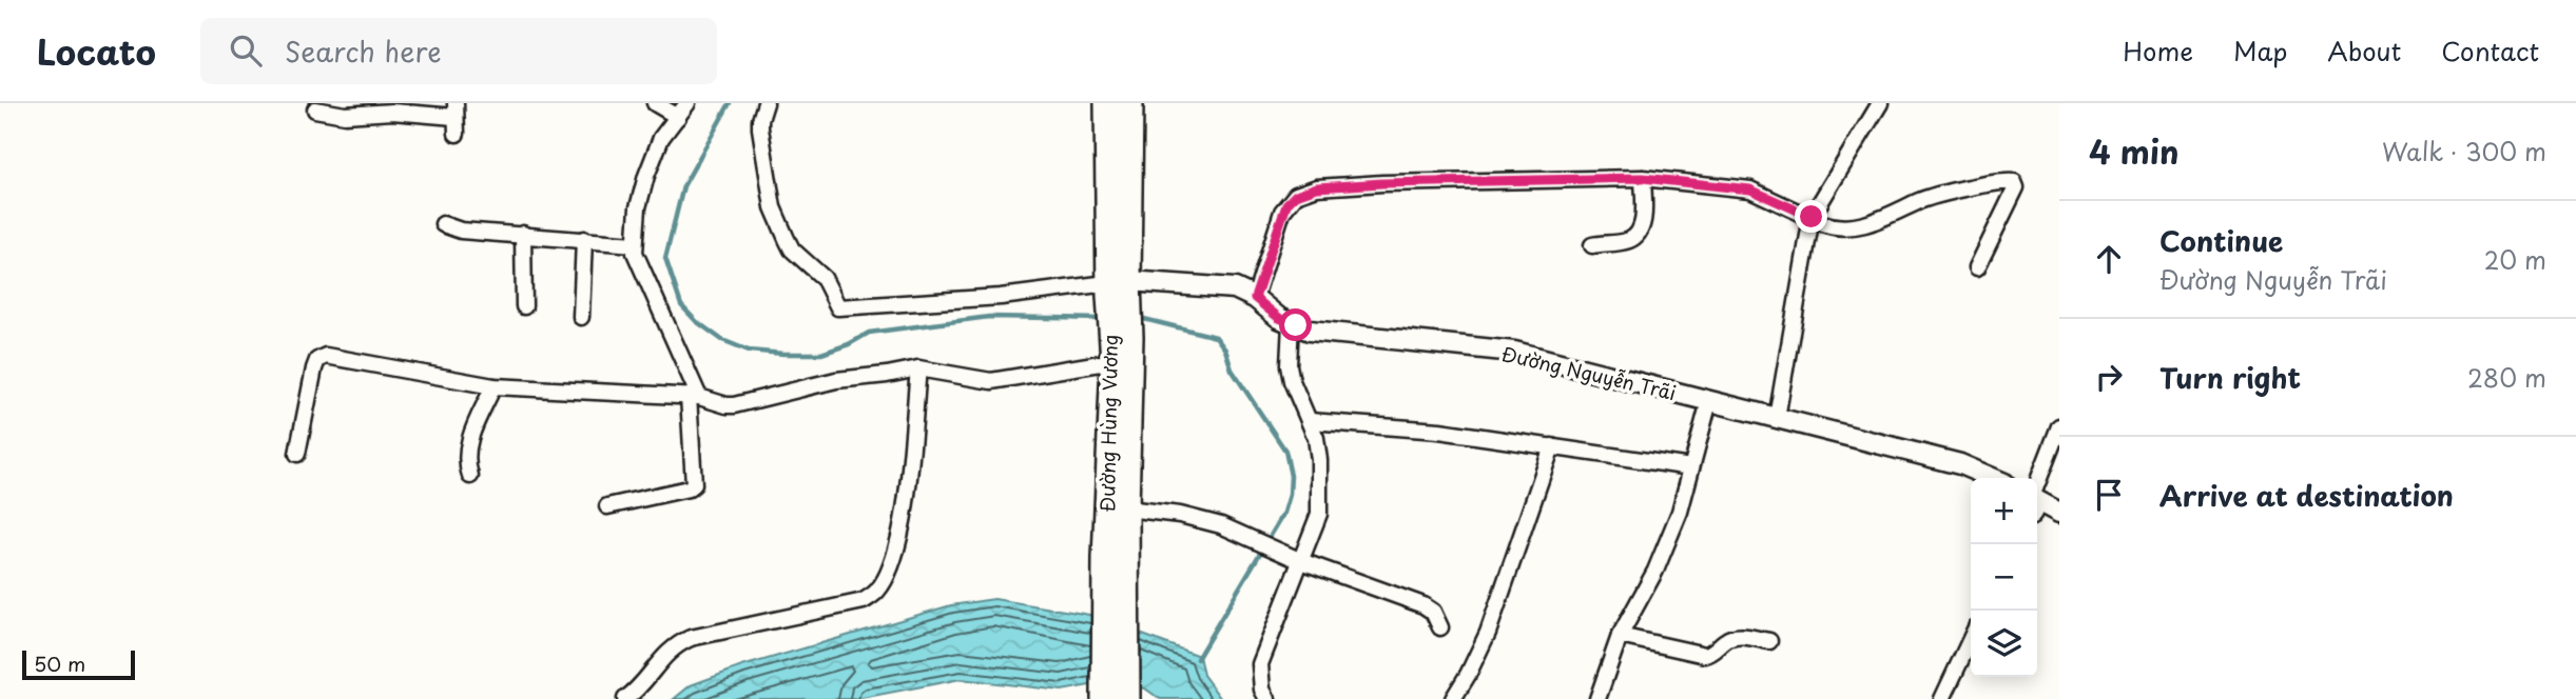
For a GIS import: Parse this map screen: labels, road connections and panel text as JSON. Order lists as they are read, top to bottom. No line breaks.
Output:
{"streets":{"highway":["Đường Hùng Vương"],"street":["Đường Nguyễn Trãi"]},"crossings":[["Đường Nguyễn Trãi","Đường Hùng Vương"]],"scale_bar":"50 m","page":{"header":"Locato","search":"Search here","nav":["Home","Map","About","Contact"],"heading":["4 min","Walk · 300 m"],"list":[["Continue","Đường Nguyễn Trãi","20 m"],["Turn right","280 m"],"Arrive at destination"],"map_buttons":["+","−"],"scale":"50 m"}}
